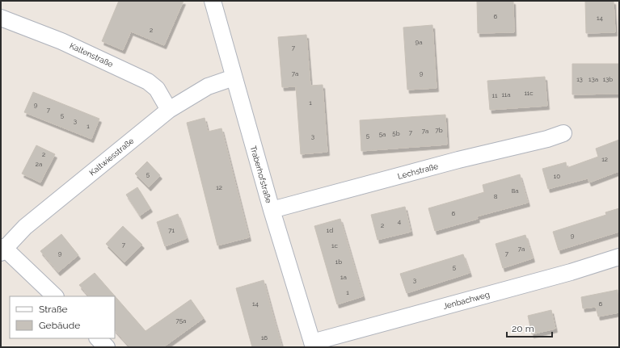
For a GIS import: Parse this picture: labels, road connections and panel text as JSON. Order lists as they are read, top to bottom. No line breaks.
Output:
{"streets":{"street":["Kaltenstraße","Kaltwiesstraße","Lechstraße","Traberhofstraße","Jenbachweg"]},"crossings":[["Kaltenstraße","Kaltwiesstraße"],["Kaltwiesstraße","Traberhofstraße"],["Lechstraße","Traberhofstraße"],["Traberhofstraße","Jenbachweg"]],"house_numbers":["6","14","2","9a","7","7a","9","13","13a","13b","11c","11a","11","1","9","7","5","3","1","7b","7a","7","5b","5a","5","3","2","12","2a","5","10","12","8a","8","6","4","2","71","1d","9","7","1c","7a","9","7","1b","5","1a","3","1","14","6","75a","16"],"legend":["Straße","Gebäude"],"scale_bar":"20 m"}
